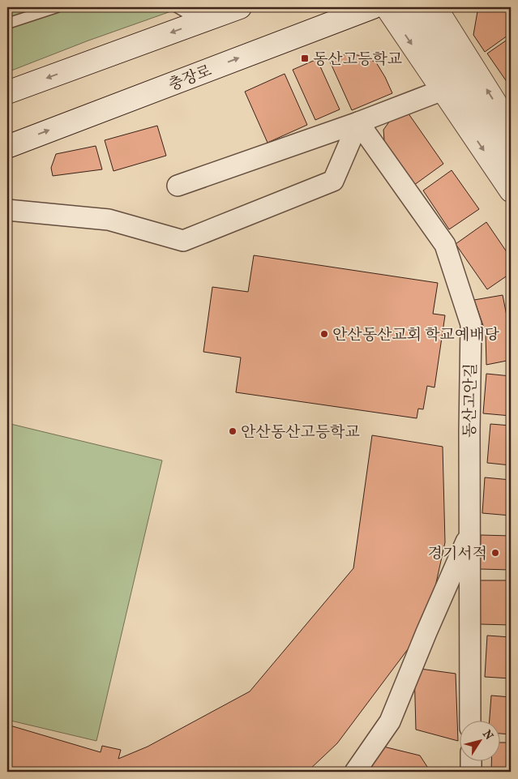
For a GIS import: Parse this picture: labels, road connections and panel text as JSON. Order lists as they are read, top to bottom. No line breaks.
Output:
{"streets":{"main road":["충장로"],"street":["동산고안길"]},"places":{"transit":["동산고등학교"],"other":["안산동산교회 학교예배당","안산동산고등학교","경기서적"]},"north":"top right"}
